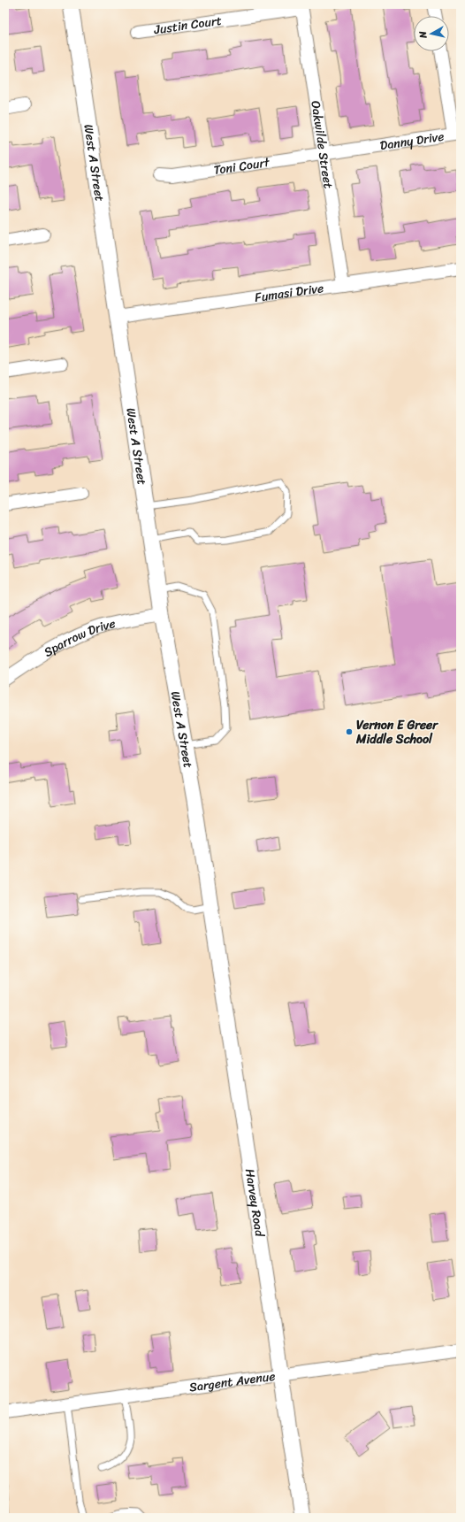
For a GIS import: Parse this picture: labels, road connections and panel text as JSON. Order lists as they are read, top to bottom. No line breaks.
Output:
{"streets":{"street":["Justin Court","Danny Drive","Oakwilde Street","West A Street","Toni Court","Fumasi Drive","Sparrow Drive","Harvey Road","Sargent Avenue"]},"crossings":[["Justin Court","Oakwilde Street"],["Danny Drive","Oakwilde Street"],["Danny Drive","Toni Court"],["Oakwilde Street","Toni Court"],["Oakwilde Street","Fumasi Drive"],["West A Street","Fumasi Drive"],["West A Street","Sparrow Drive"],["West A Street","Harvey Road"],["Harvey Road","Sargent Avenue"]],"places":["Vernon E Greer Middle School"],"north":"left"}
